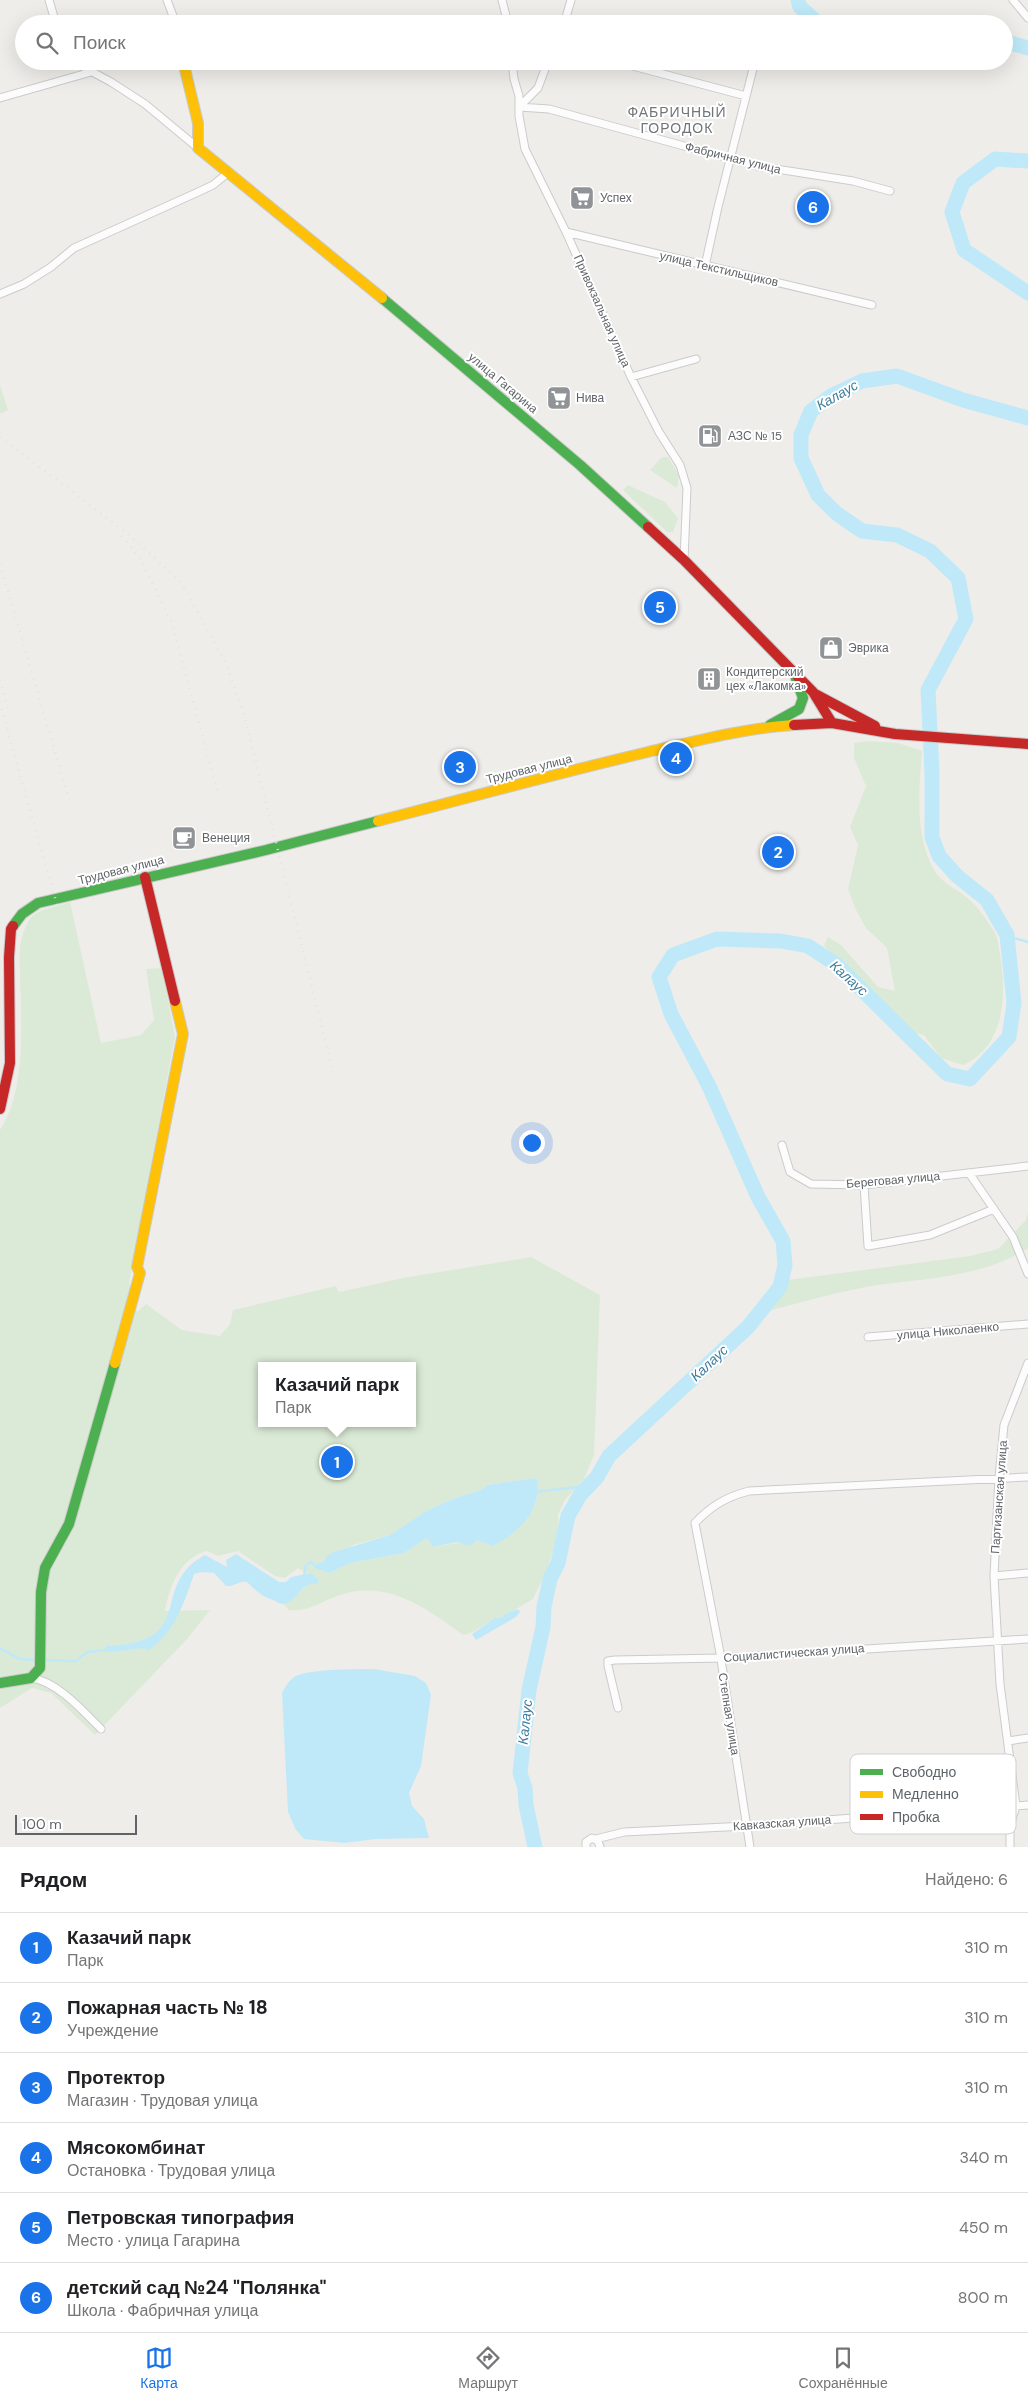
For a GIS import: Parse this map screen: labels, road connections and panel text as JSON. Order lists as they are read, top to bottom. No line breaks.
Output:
{"streets":{"street":["Фабричная улица","улица Текстильщиков","Привокзальная улица","улица Гагарина","Трудовая улица","Береговая улица","улица Николаенко","Партизанская улица","Социалистическая улица","Степная улица","Кавказская улица"]},"crossings":[["Фабричная улица","Привокзальная улица"],["улица Текстильщиков","Привокзальная улица"],["Привокзальная улица","улица Гагарина"],["улица Гагарина","Трудовая улица"],["Партизанская улица","Социалистическая улица"],["Партизанская улица","Степная улица"],["Социалистическая улица","Степная улица"],["Степная улица","Кавказская улица"]],"districts":["ФАБРИЧНЫЙ ГОРОДОК"],"water":["Калаус"],"places":{"supermarket":["Успех","Нива"],"fuel station":["АЗС № 15"],"shop":["Эврика"],"building":["Кондитерский цех «Лакомка»"],"cafe":["Венеция"]},"legend":["Свободно","Медленно","Пробка"],"scale_bar":"100 m","page":{"search":"Поиск","pins":["6","5","4","3","2","1"],"popup":["Казачий парк","Парк"],"scale":"100 m","heading":["Рядом","Найдено: 6"],"list":[{"mark":"1","name":"Казачий парк","note":"Парк","value":"310 m"},{"mark":"2","name":"Пожарная часть № 18","note":"Учреждение","value":"310 m"},{"mark":"3","name":"Протектор","note":"Магазин · Трудовая улица","value":"310 m"},{"mark":"4","name":"Мясокомбинат","note":"Остановка · Трудовая улица","value":"340 m"},{"mark":"5","name":"Петровская типография","note":"Место · улица Гагарина","value":"450 m"},{"mark":"6","name":"детский сад №24 \"Полянка\"","note":"Школа · Фабричная улица","value":"800 m"}],"nav":["Карта","Маршрут","Сохранённые"]}}
